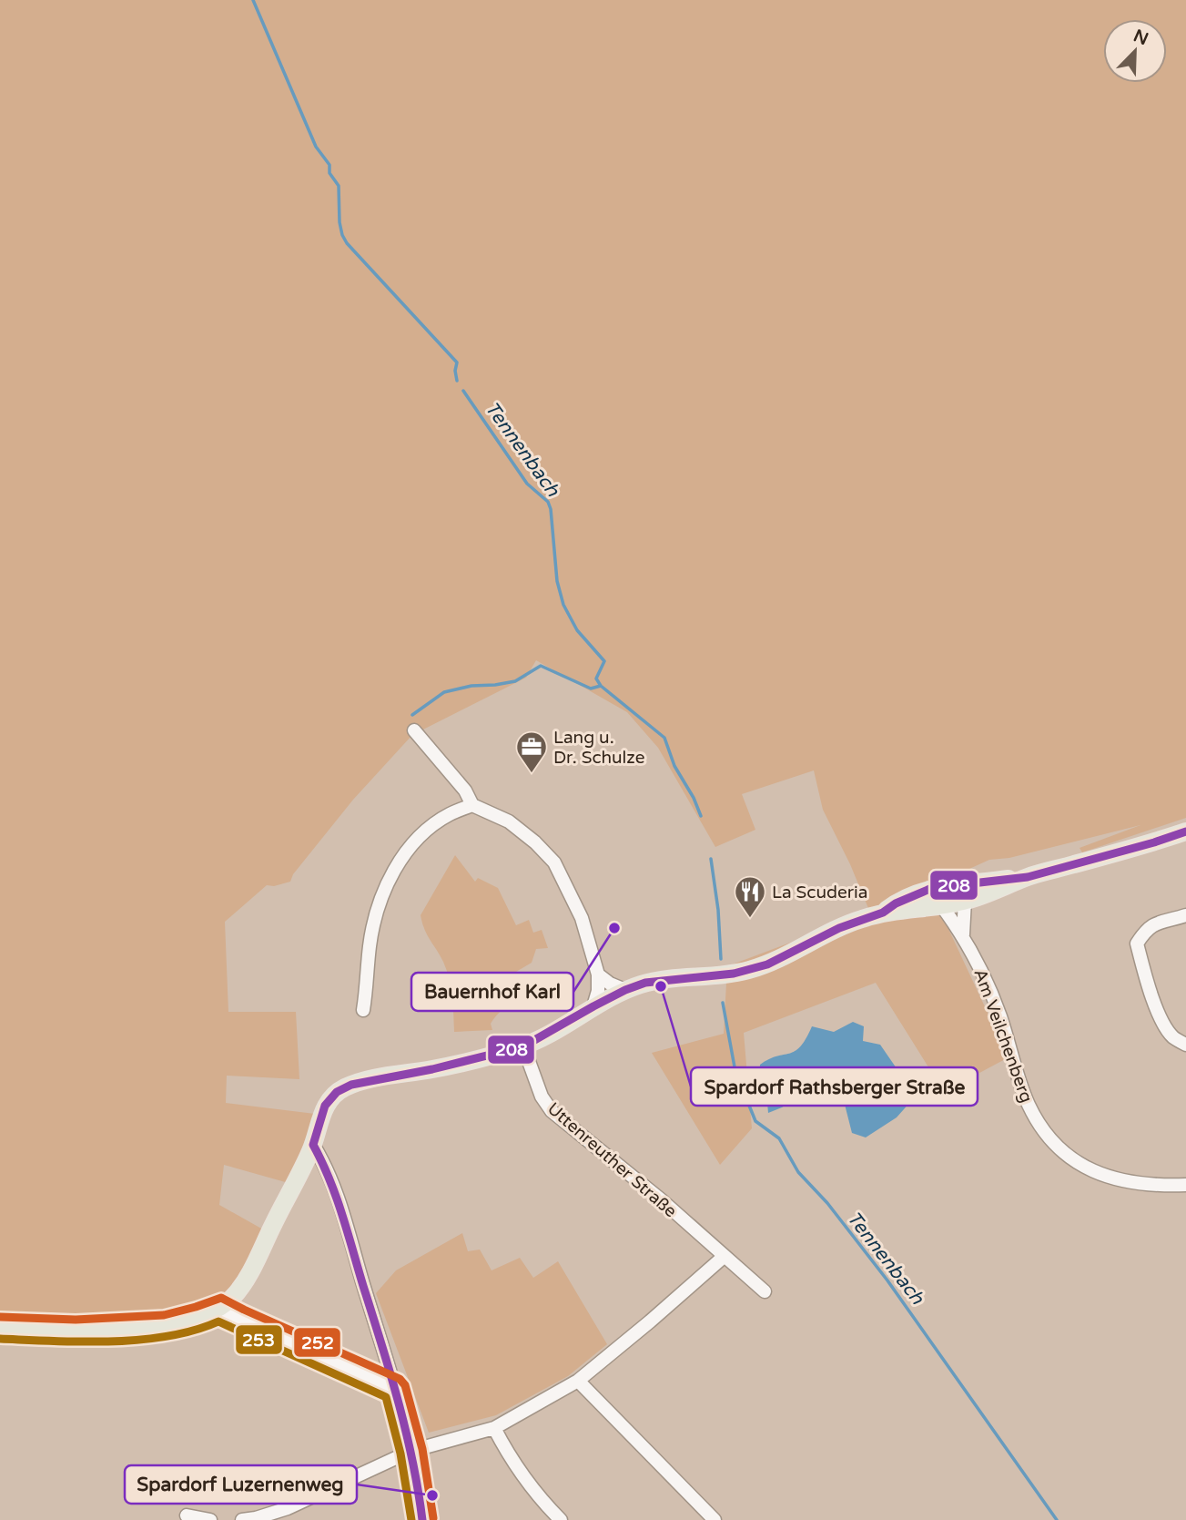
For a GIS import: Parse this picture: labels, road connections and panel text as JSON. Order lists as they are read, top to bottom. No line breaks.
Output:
{"streets":{"street":["Am Veilchenberg","Uttenreuther Straße"]},"water":["Tennenbach"],"places":{"office":["Lang u. Dr. Schulze"],"restaurant":["La Scuderia"],"other":["Bauernhof Karl","Spardorf Rathsberger Straße","Spardorf Luzernenweg"]},"lines":["transit line 208","transit line 252","transit line 253"],"north":"top right"}
